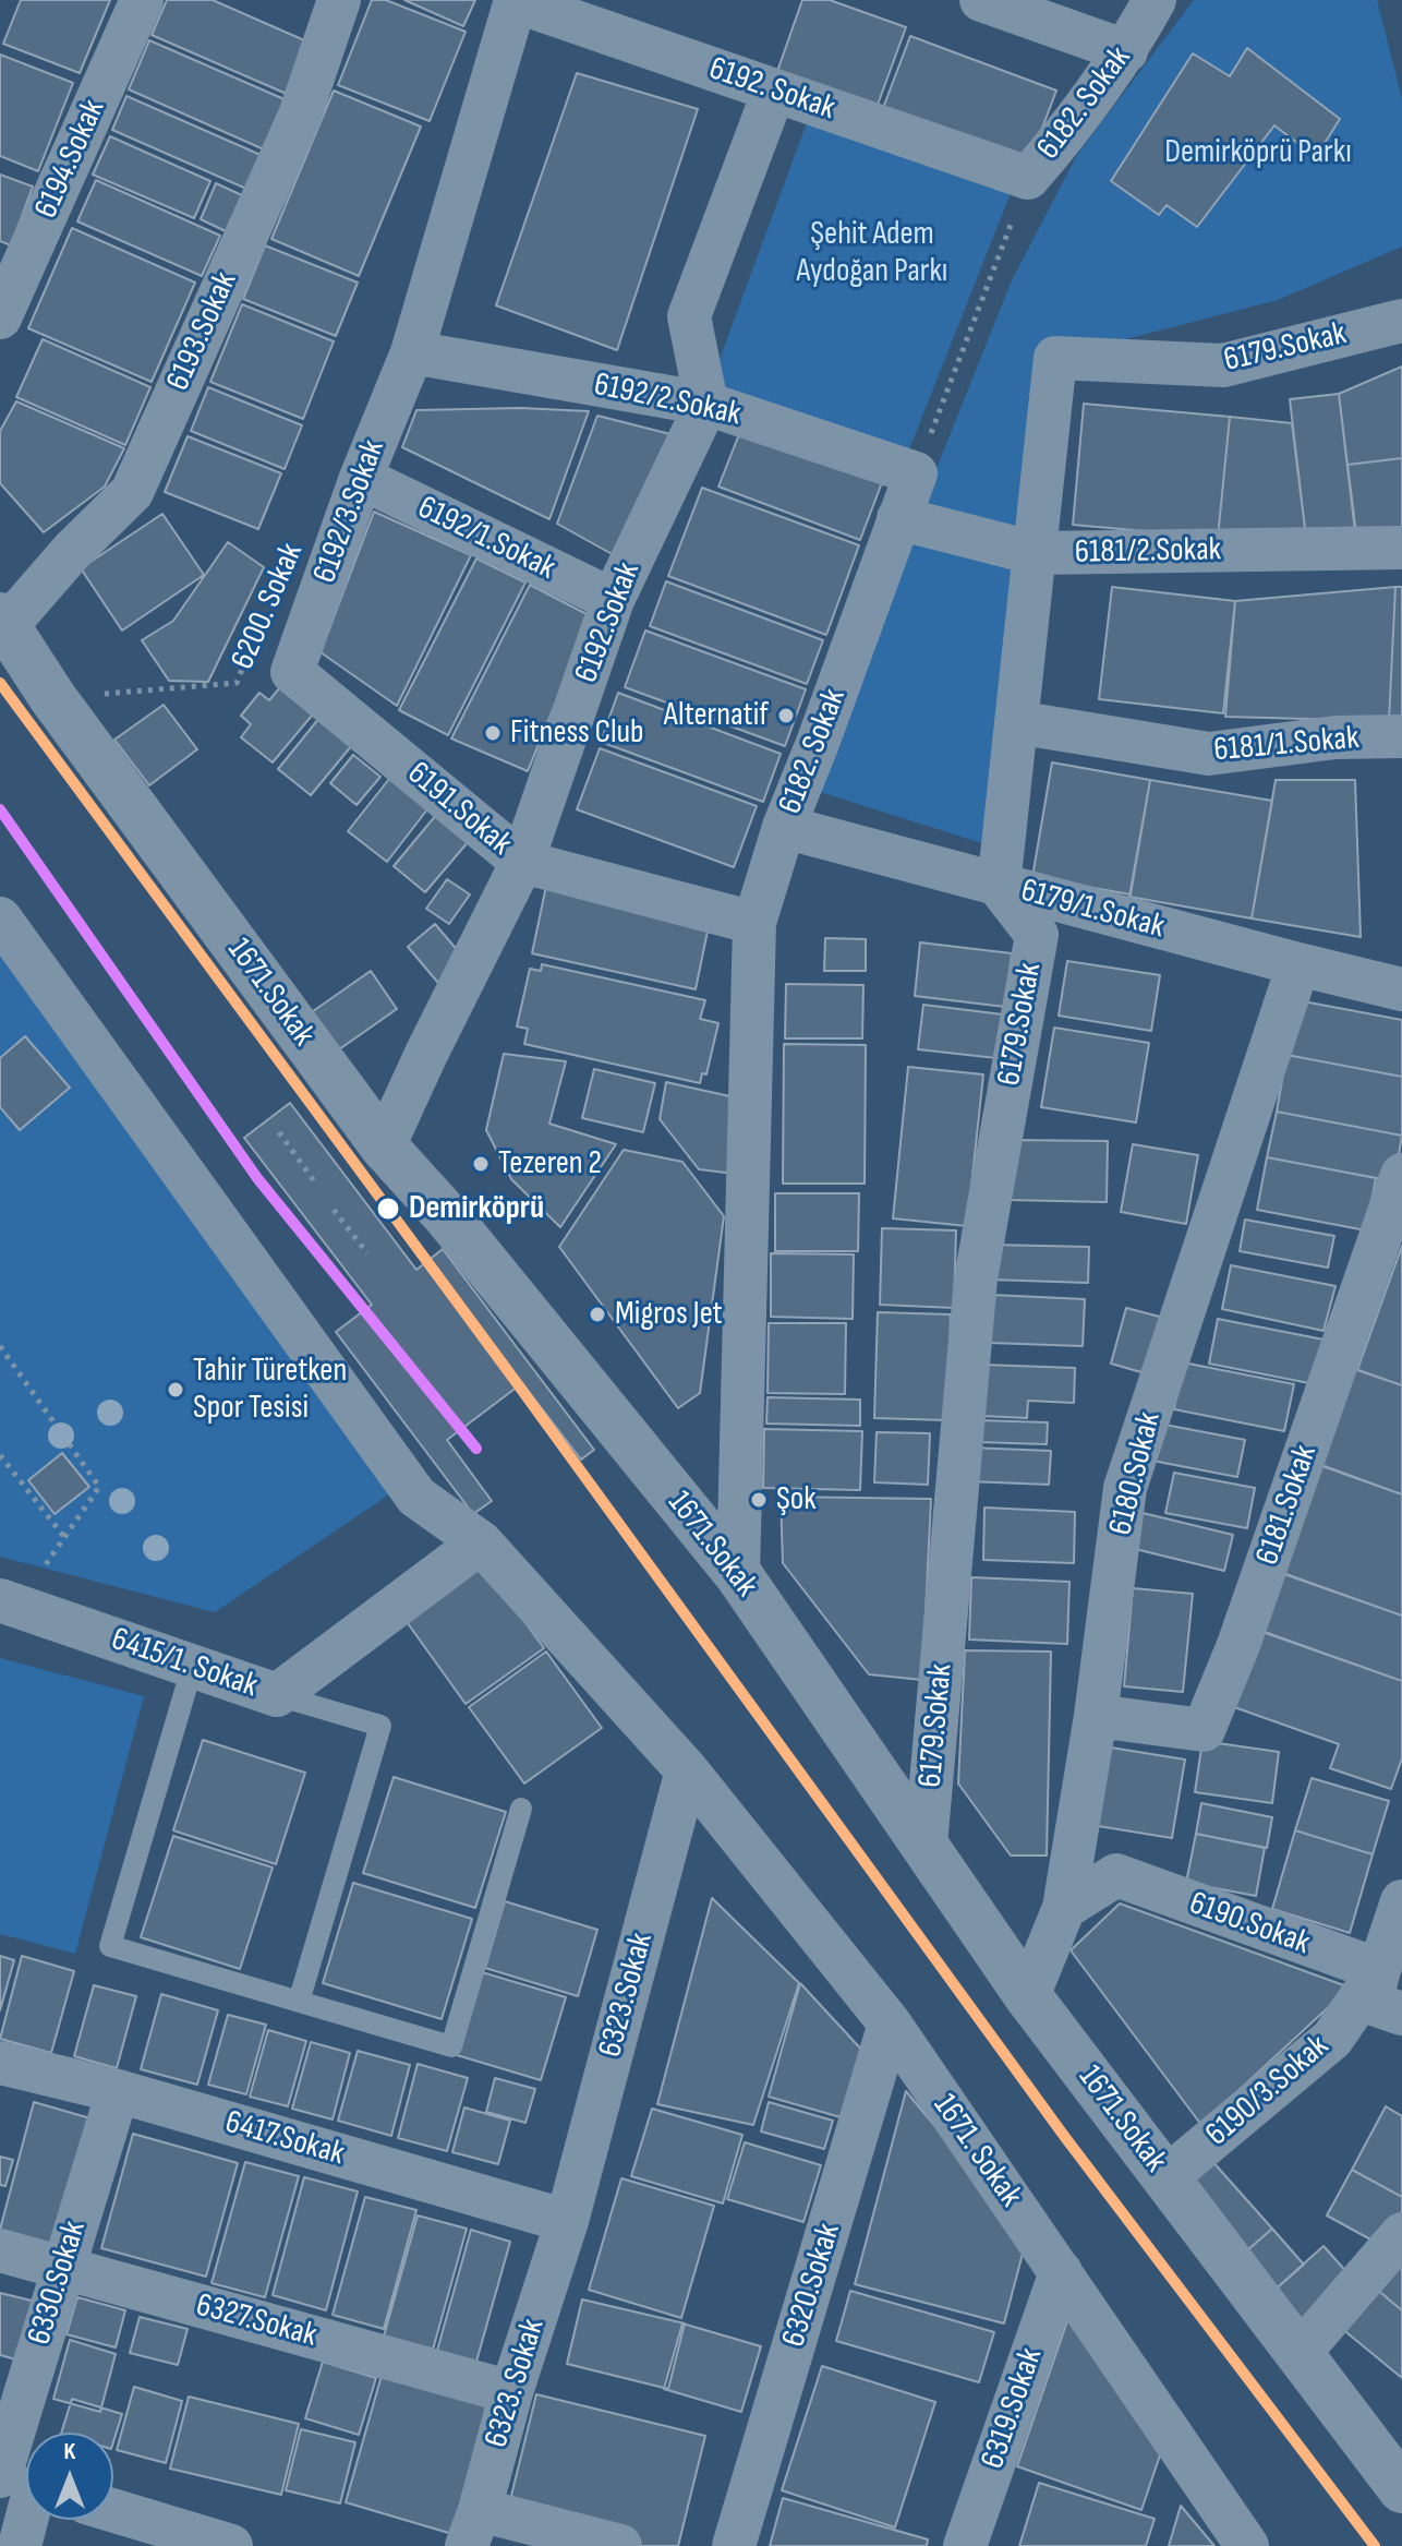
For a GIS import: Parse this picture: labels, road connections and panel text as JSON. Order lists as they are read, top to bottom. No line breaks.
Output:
{"streets":{"street":["6192. Sokak","6182. Sokak","6194.Sokak","6193.Sokak","6179.Sokak","6192/2.Sokak","6192/3.Sokak","6192/1.Sokak","6181/2.Sokak","6192.Sokak","6181/1.Sokak","6191.Sokak","6179/1.Sokak","1671.Sokak","6180.Sokak","6181.Sokak","6415/1. Sokak","6190.Sokak","6323.Sokak","6190/3.Sokak","6417.Sokak","1671. Sokak","6330.Sokak","6320.Sokak","6327.Sokak","6323. Sokak","6319.Sokak"],"path":["6200. Sokak"]},"crossings":[["6192. Sokak","6182. Sokak"],["6182. Sokak","6192/2.Sokak"],["6182. Sokak","6181/2.Sokak"],["6182. Sokak","6191.Sokak"],["6182. Sokak","6179/1.Sokak"],["6182. Sokak","1671.Sokak"],["6193.Sokak","1671.Sokak"],["6179.Sokak","6181/2.Sokak"],["6179.Sokak","6181/1.Sokak"],["6179.Sokak","6179/1.Sokak"],["6179.Sokak","1671.Sokak"],["6192/2.Sokak","6192/3.Sokak"],["6192/2.Sokak","6192.Sokak"],["6192/3.Sokak","6192/1.Sokak"],["6192/3.Sokak","6191.Sokak"],["6192/1.Sokak","6192.Sokak"],["6200. Sokak","1671.Sokak"],["6192.Sokak","6191.Sokak"],["6192.Sokak","1671.Sokak"],["6179/1.Sokak","6180.Sokak"],["1671.Sokak","6180.Sokak"],["1671.Sokak","6190/3.Sokak"],["6180.Sokak","6181.Sokak"],["6180.Sokak","6190.Sokak"],["6190.Sokak","6190/3.Sokak"],["6323.Sokak","6417.Sokak"],["6323.Sokak","1671. Sokak"],["6323.Sokak","6323. Sokak"],["6417.Sokak","6330.Sokak"],["6417.Sokak","6323. Sokak"],["1671. Sokak","6320.Sokak"],["1671. Sokak","6319.Sokak"],["6330.Sokak","6327.Sokak"],["6327.Sokak","6323. Sokak"]],"parks":["Demirköprü Parkı","Şehit Adem Aydoğan Parkı"],"places":["Alternatif","Fitness Club","Tezeren 2","Demirköprü","Migros Jet","Tahir Türetken Spor Tesisi","Şok"],"north":"top"}
